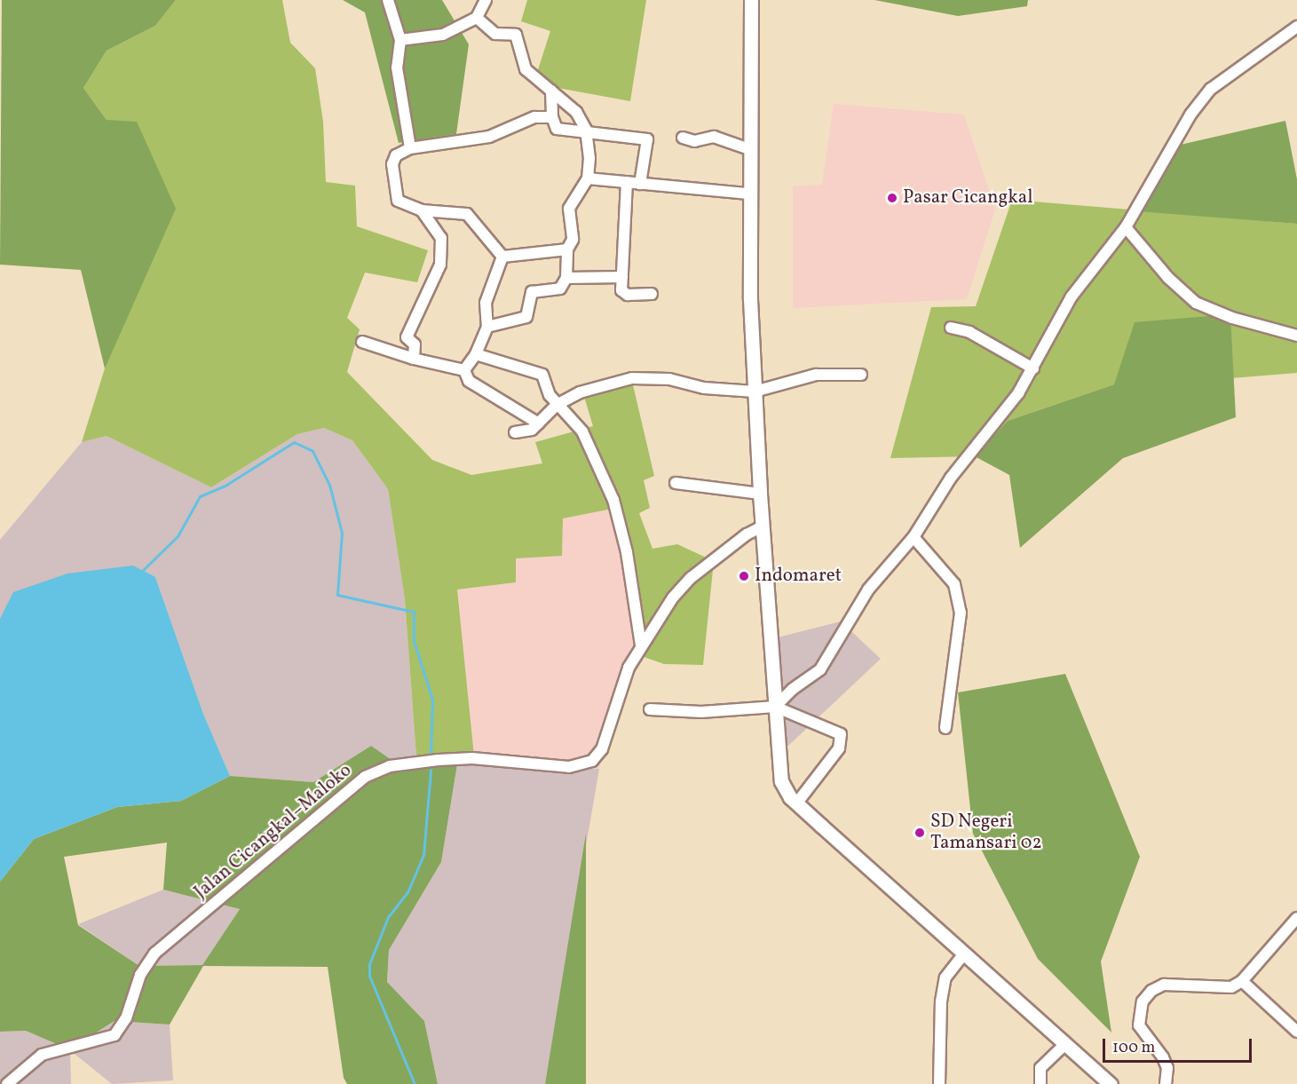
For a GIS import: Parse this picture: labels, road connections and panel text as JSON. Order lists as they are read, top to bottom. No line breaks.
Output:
{"streets":{"street":["Jalan Cicangkal–Maloko"]},"places":["Pasar Cicangkal","Indomaret","SD Negeri Tamansari 02"],"scale_bar":"100 m"}
